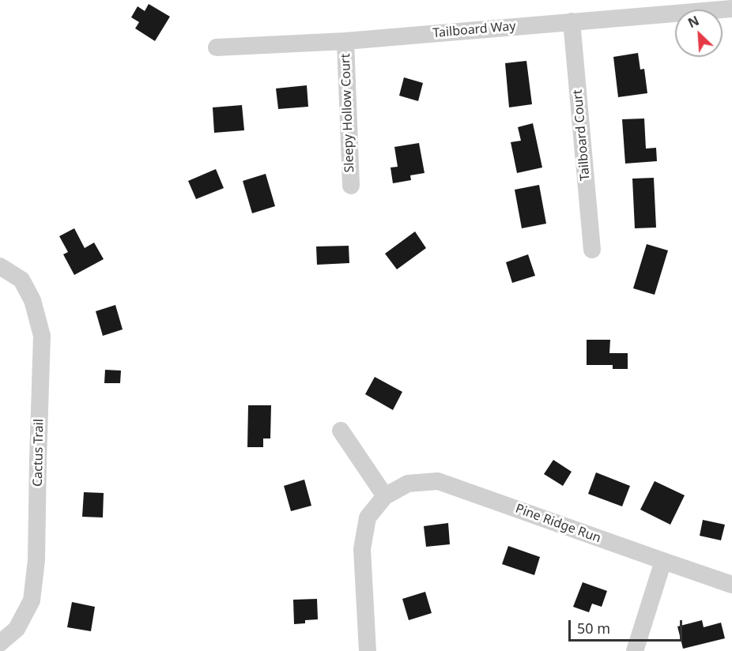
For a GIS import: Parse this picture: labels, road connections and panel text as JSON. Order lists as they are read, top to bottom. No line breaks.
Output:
{"streets":{"street":["Tailboard Way","Sleepy Hollow Court","Tailboard Court","Cactus Trail","Pine Ridge Run"]},"crossings":[["Tailboard Way","Sleepy Hollow Court"],["Tailboard Way","Tailboard Court"]],"scale_bar":"50 m","north":"top left"}
